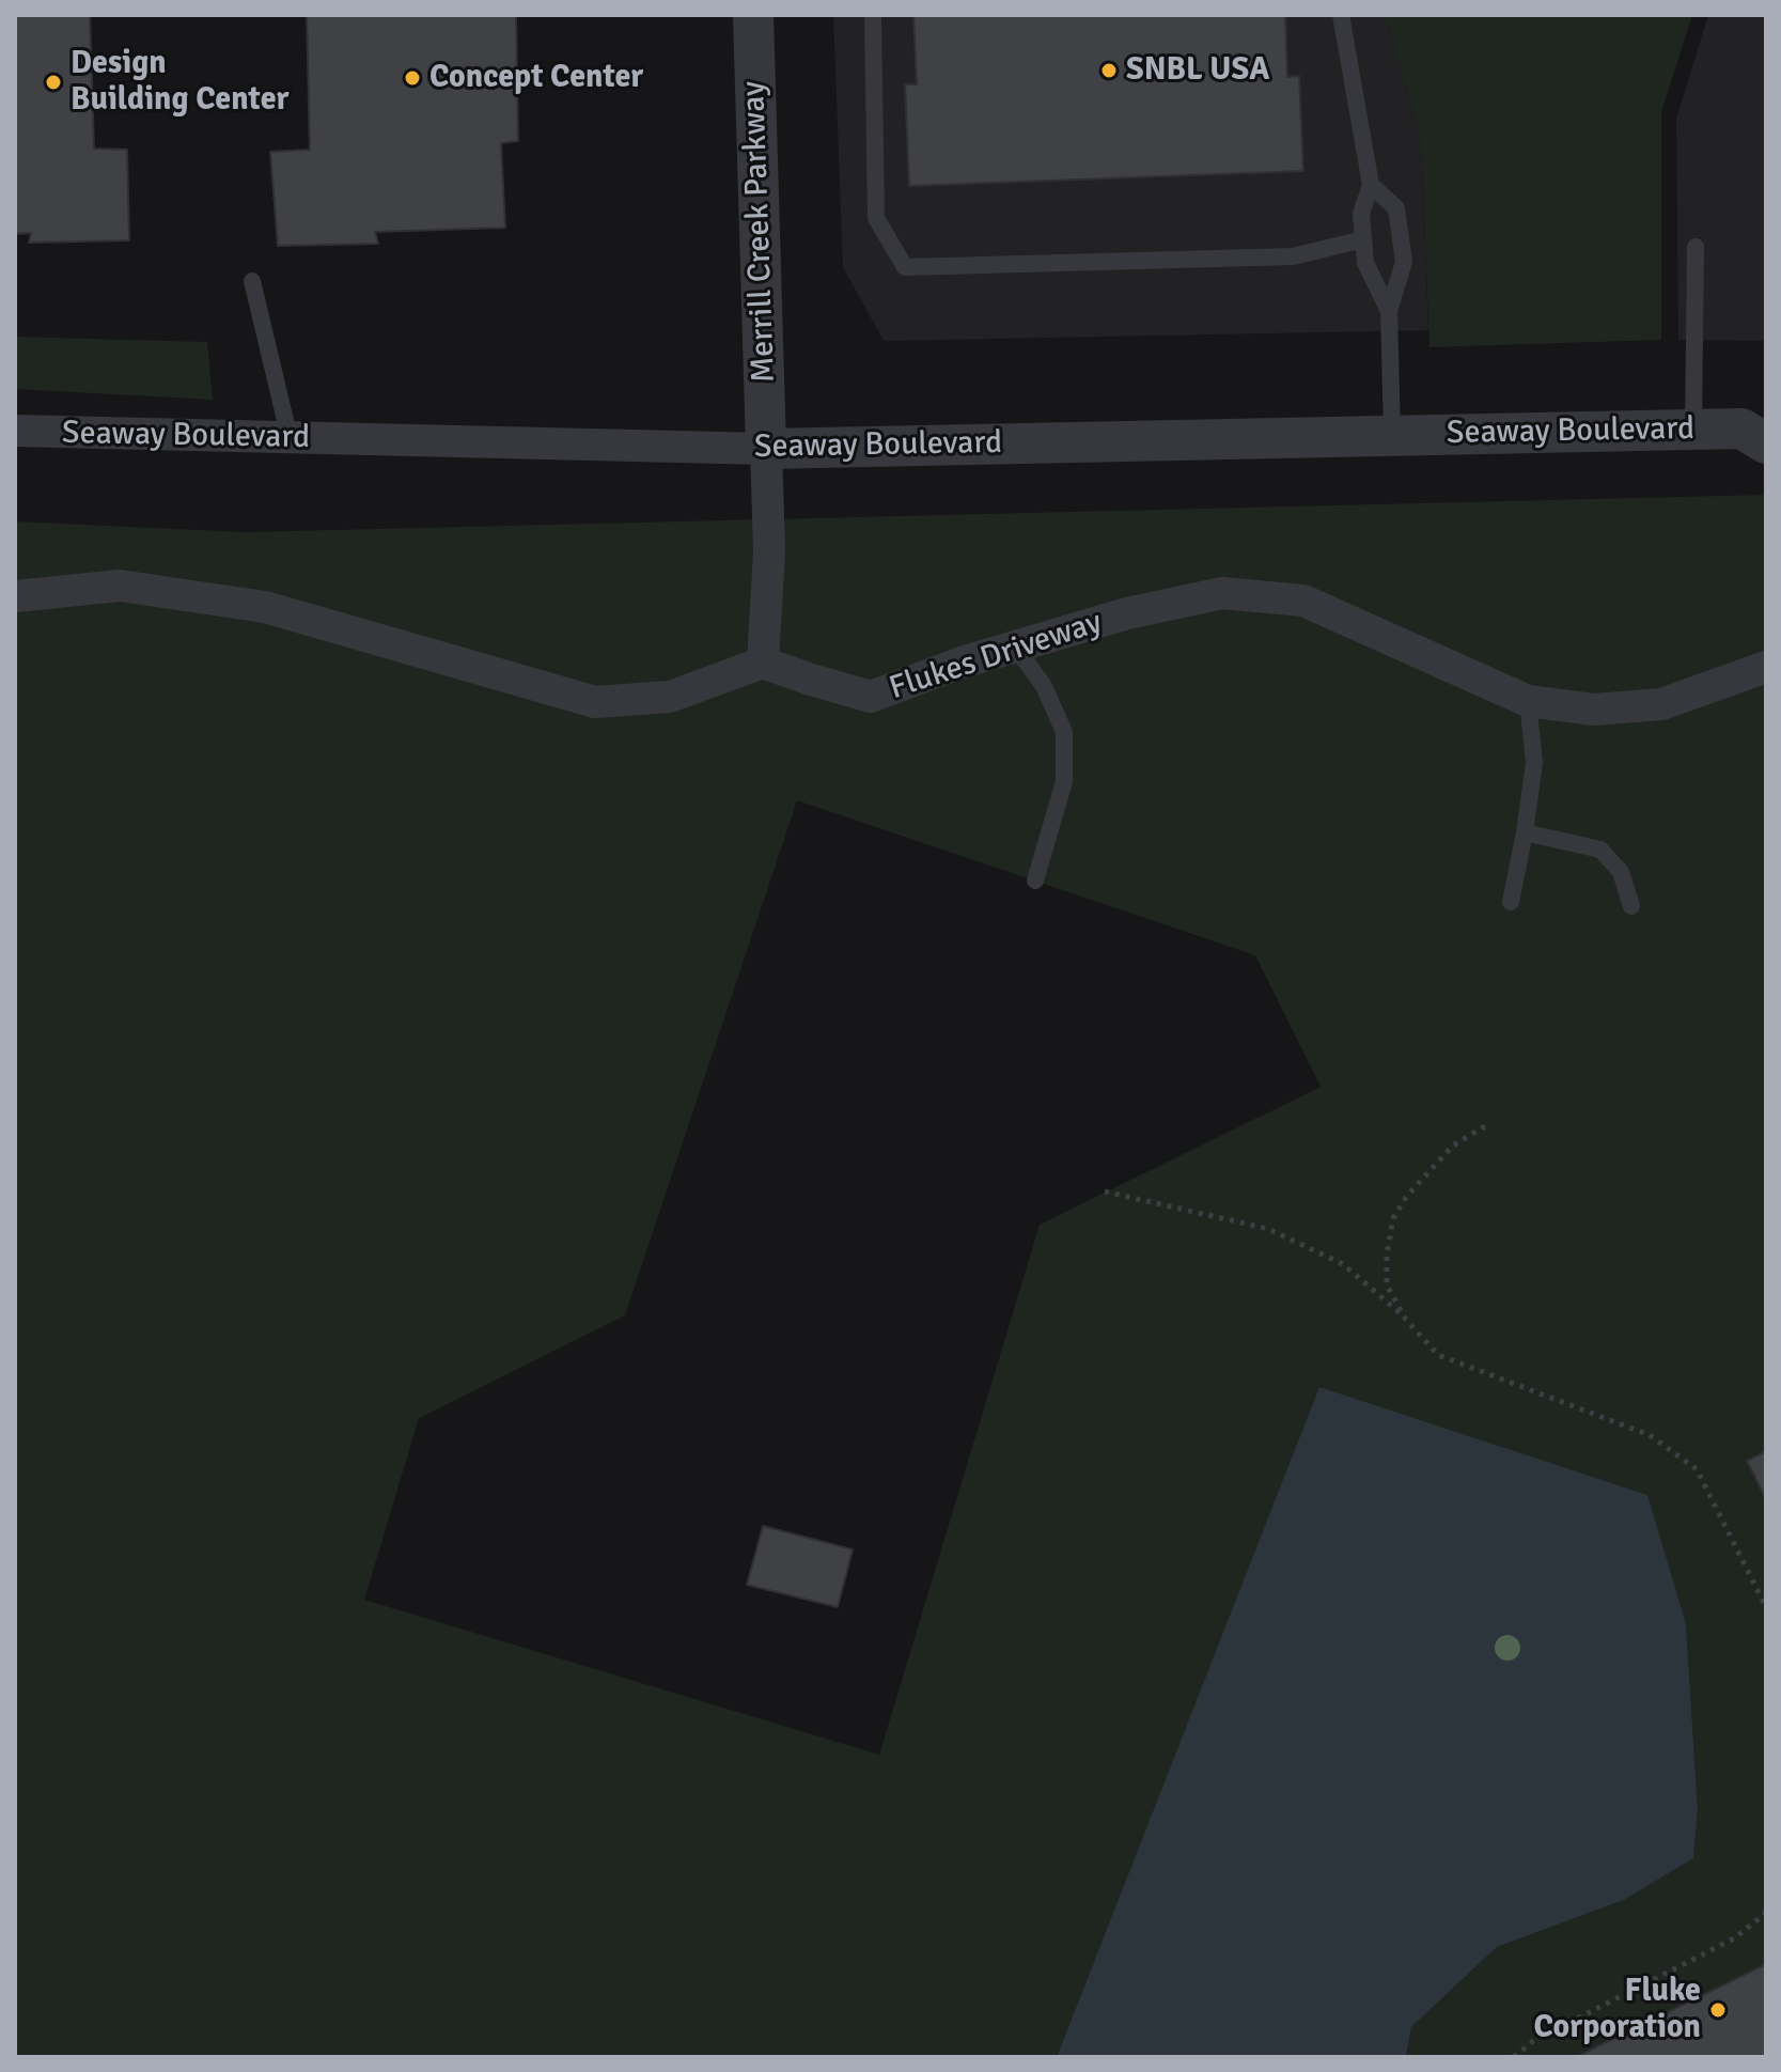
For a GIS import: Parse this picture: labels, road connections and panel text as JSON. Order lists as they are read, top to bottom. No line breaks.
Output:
{"streets":{"street":["Merrill Creek Parkway","Seaway Boulevard","Flukes Driveway"]},"crossings":[["Merrill Creek Parkway","Seaway Boulevard"]],"places":["SNBL USA","Concept Center","Design Building Center","Fluke Corporation"]}
